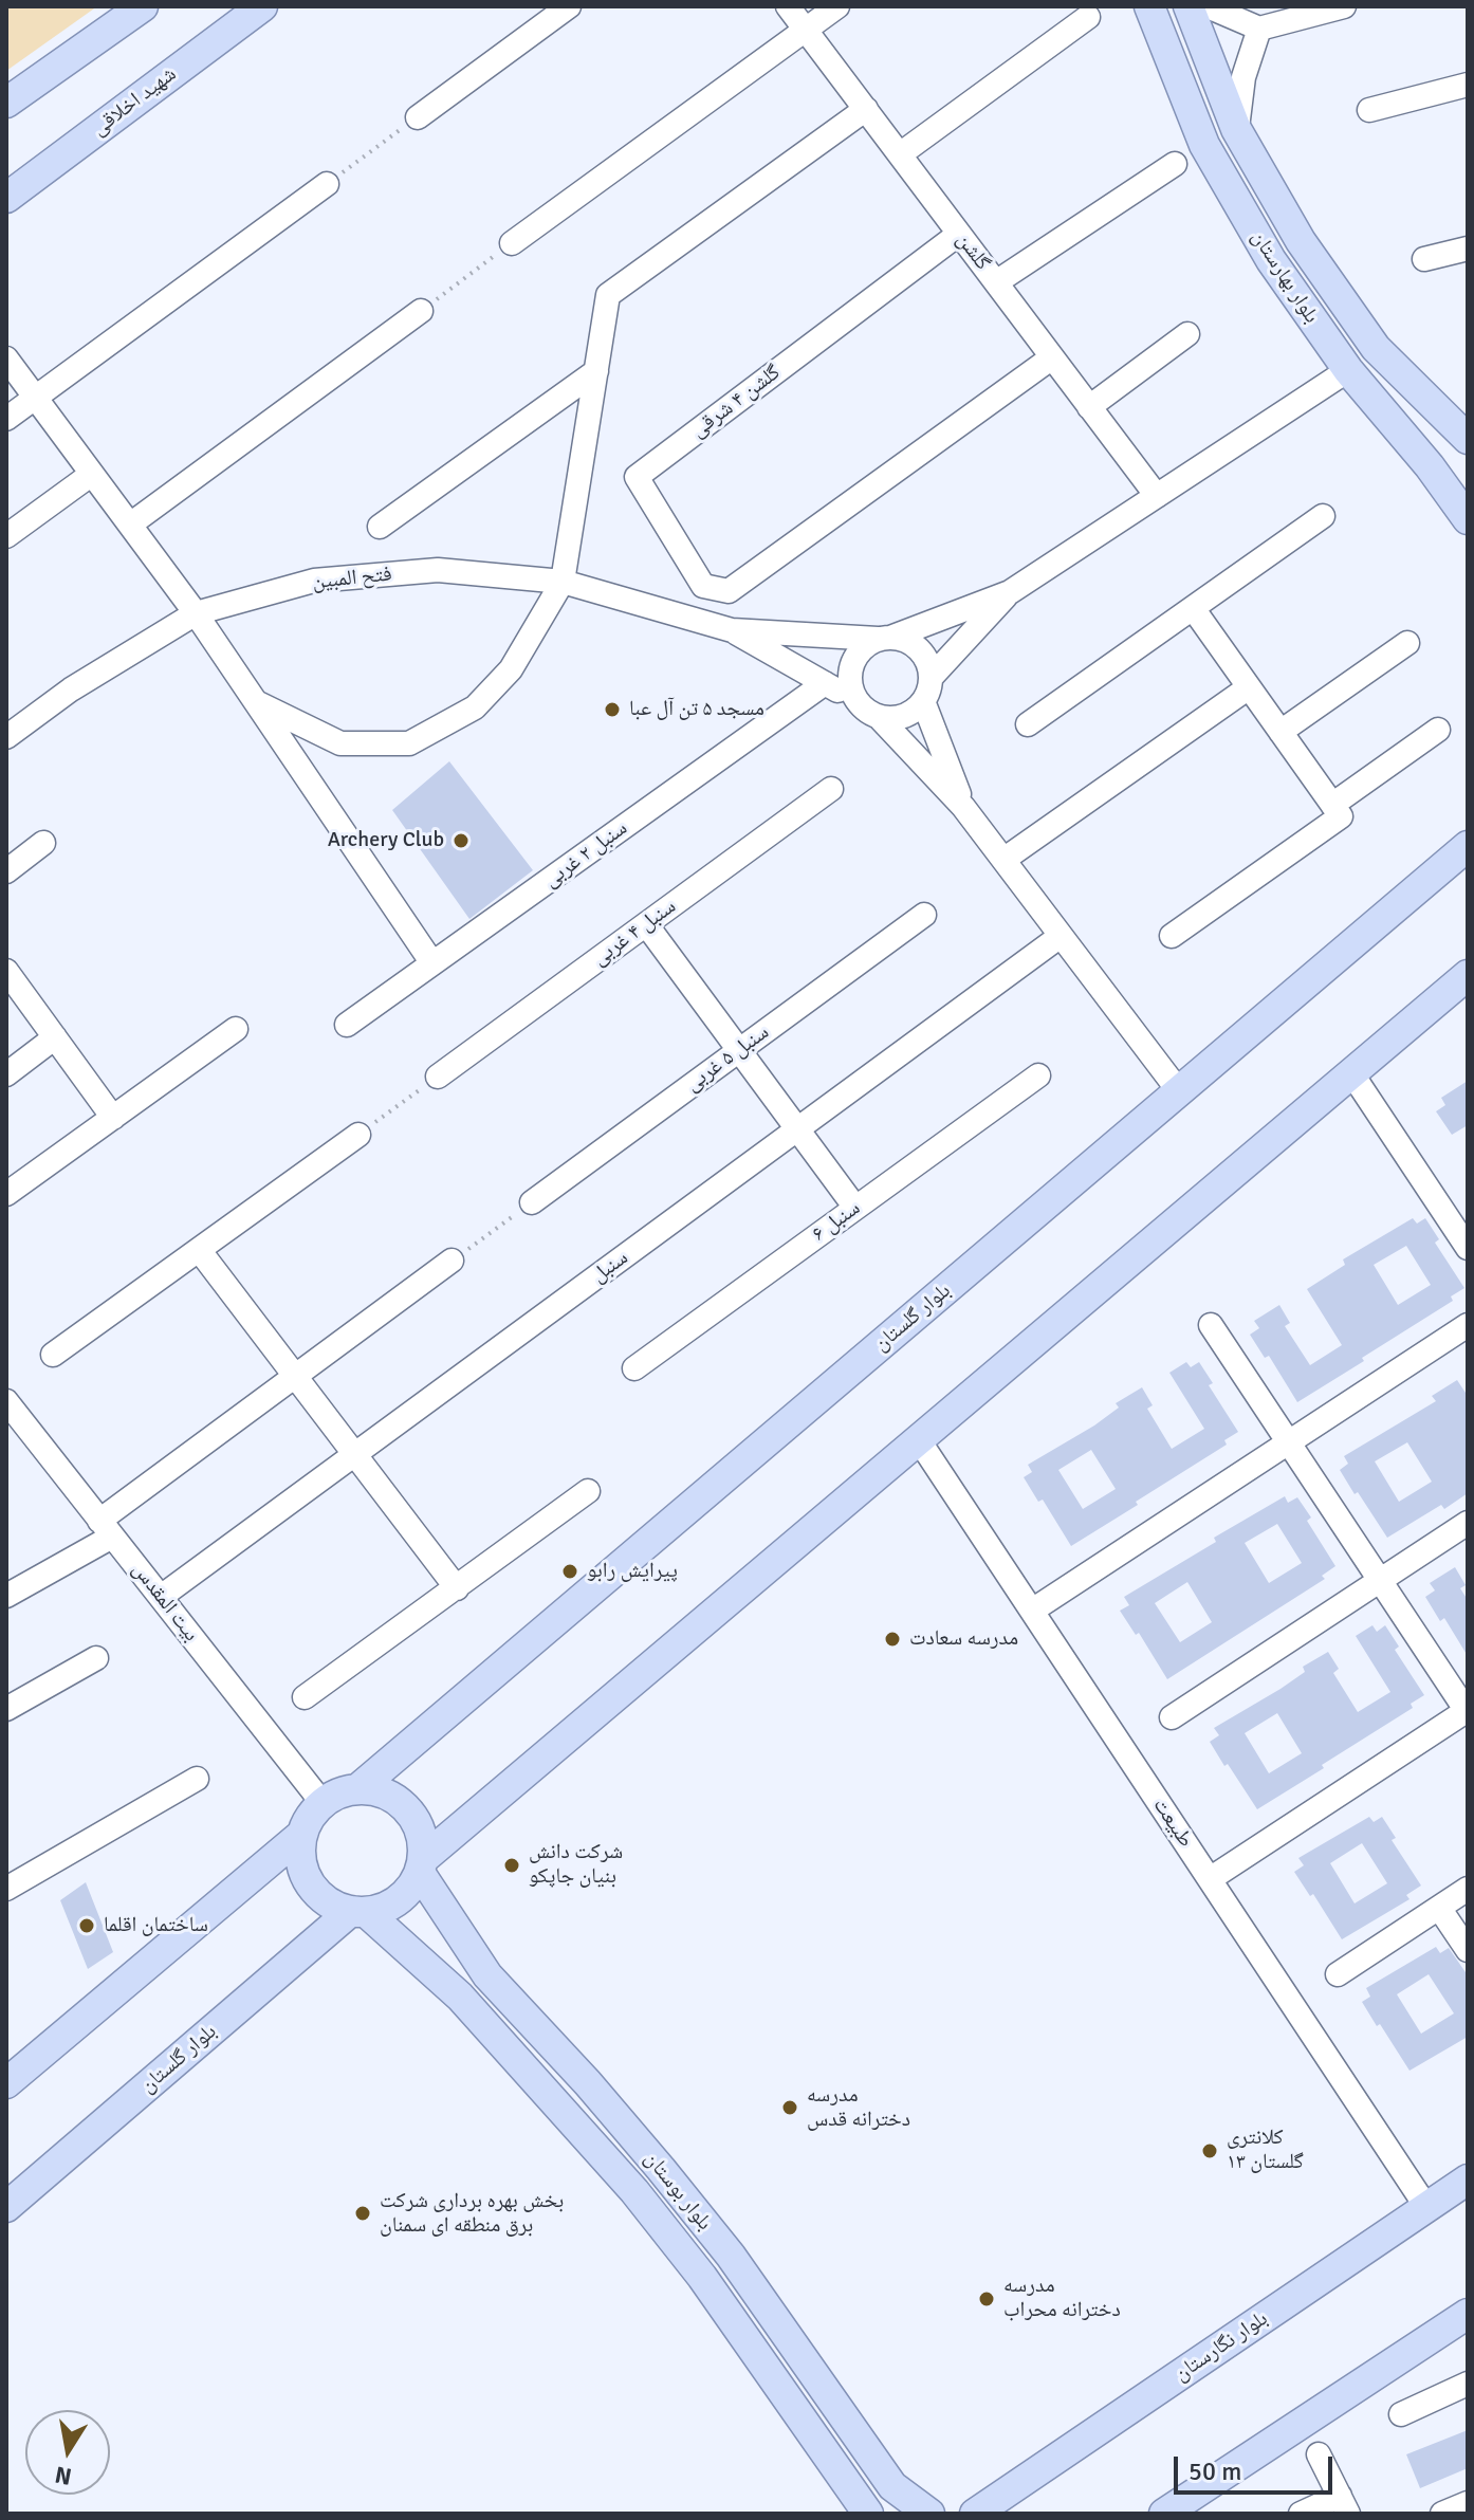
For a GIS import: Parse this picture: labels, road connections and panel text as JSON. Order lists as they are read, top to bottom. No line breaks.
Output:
{"streets":{"main road":["شهید اخلاقی","بلوار بهارستان","بلوار گلستان","بلوار بوستان","بلوار نگارستان"],"street":["گلشن","گلشن ۴ شرقی","فتح المبین","سنبل ۲ غربی","سنبل ۴ غربی","سنبل ۵ غربی","سنبل ۶","سنبل","بیت المقدس","طبیعت"]},"crossings":[["گلشن","گلشن ۴ شرقی"],["سنبل","بیت المقدس"],["بلوار گلستان","بیت المقدس"],["بلوار گلستان","بلوار بوستان"],["بیت المقدس","بلوار بوستان"],["طبیعت","بلوار نگارستان"]],"places":["مسجد ۵ تن آل عبا","Archery Club","پیرایش رابو","مدرسه سعادت","شرکت دانش بنیان جاپکو","ساختمان اقلما","مدرسه دخترانه قدس","کلانتری ۱۳ گلستان","بخش بهره برداری شرکت برق منطقه ای سمنان","مدرسه دخترانه محراب"],"scale_bar":"50 m","north":"bottom"}
